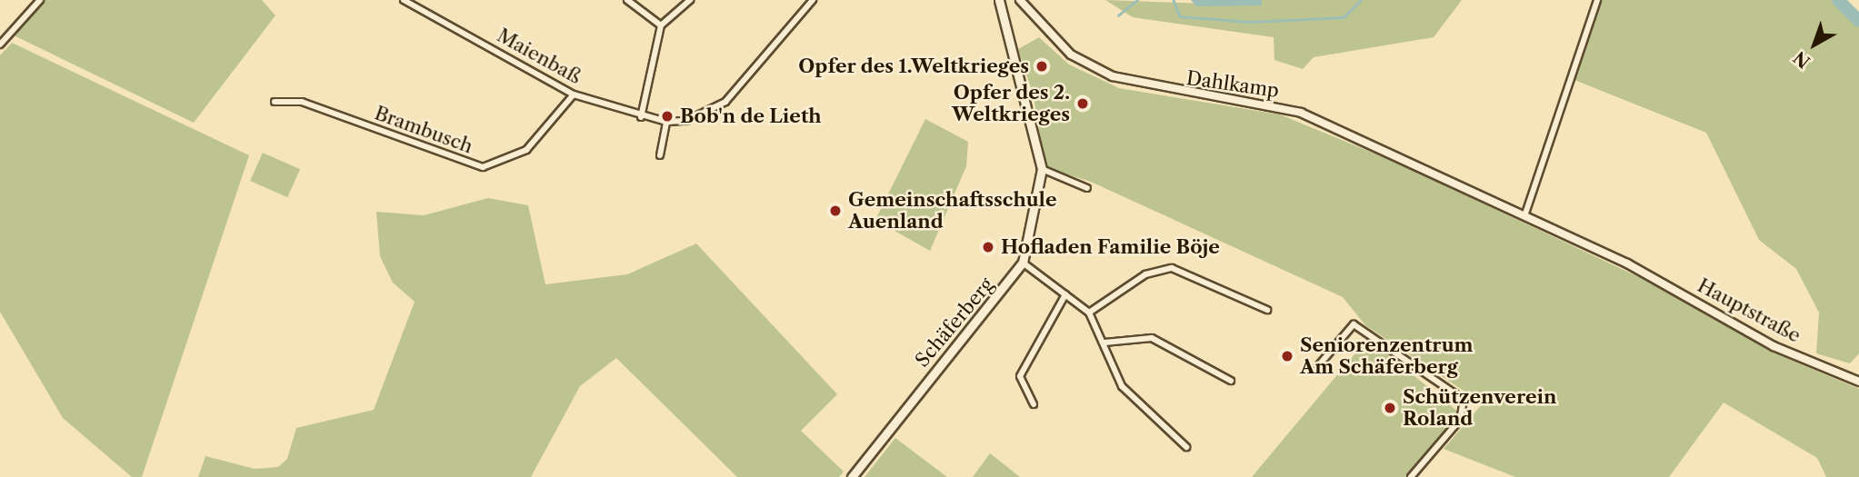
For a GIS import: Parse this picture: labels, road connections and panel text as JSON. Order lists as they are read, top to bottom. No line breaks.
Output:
{"streets":{"main road":["Schäferberg"],"street":["Maienbaß","Dahlkamp","Brambusch","Hauptstraße"]},"crossings":[["Maienbaß","Brambusch"],["Dahlkamp","Hauptstraße"]],"places":["Opfer des 1.Weltkrieges","Opfer des 2. Weltkrieges","Bob'n de Lieth","Gemeinschaftsschule Auenland","Hofladen Familie Böje","Seniorenzentrum Am Schäferberg","Schützenverein Roland"],"north":"bottom left"}
